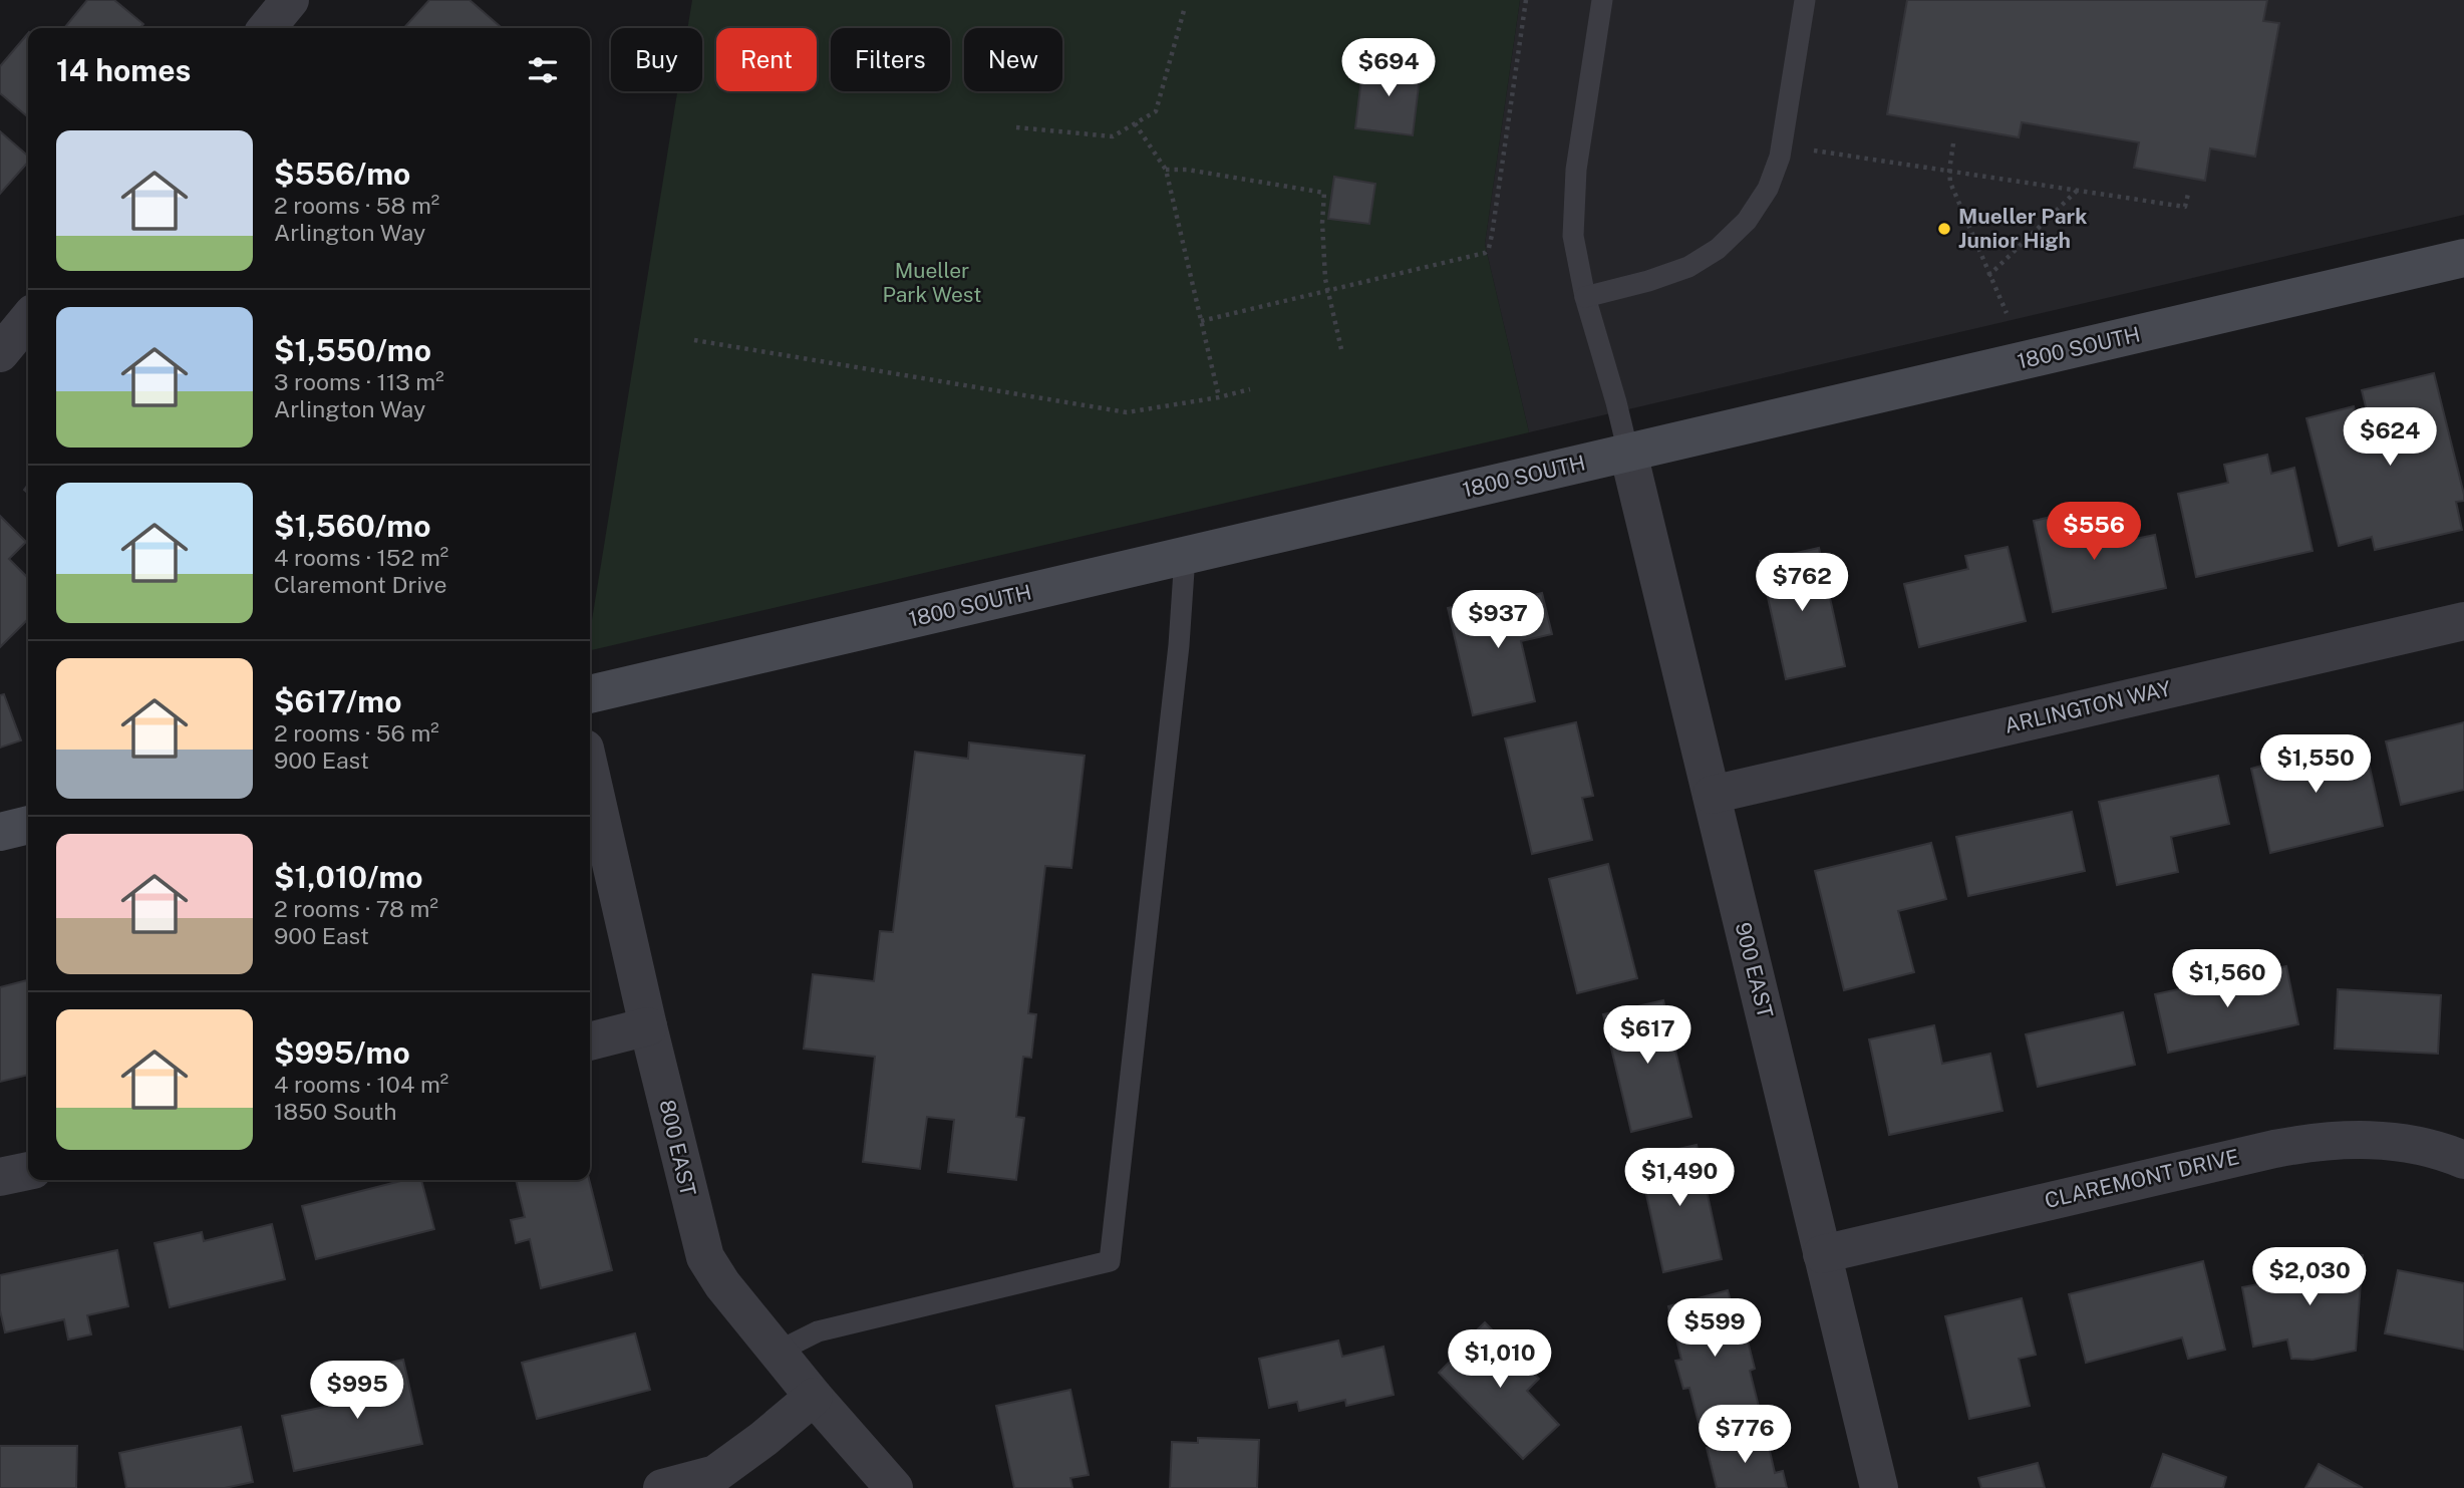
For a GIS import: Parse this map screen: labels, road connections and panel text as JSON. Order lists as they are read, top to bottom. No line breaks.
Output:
{"streets":{"main road":["1800 SOUTH"],"street":["ARLINGTON WAY","900 EAST","800 EAST","CLAREMONT DRIVE"]},"crossings":[["1800 SOUTH","900 EAST"],["ARLINGTON WAY","900 EAST"],["900 EAST","CLAREMONT DRIVE"]],"parks":["Mueller Park West"],"places":["Mueller Park Junior High"],"page":{"chip":["Buy","Rent","Filters","New"],"heading":"14 homes","price":["$694","$624","$556","$762","$937","$1,550","$1,560","$617","$1,490","$2,030","$599","$1,010","$995","$776"],"list":[{"name":"$556/mo","note":"2 rooms · 58 m² · Arlington Way"},{"name":"$1,550/mo","note":"3 rooms · 113 m² · Arlington Way"},{"name":"$1,560/mo","note":"4 rooms · 152 m² · Claremont Drive"},{"name":"$617/mo","note":"2 rooms · 56 m² · 900 East"},{"name":"$1,010/mo","note":"2 rooms · 78 m² · 900 East"},{"name":"$995/mo","note":"4 rooms · 104 m² · 1850 South"}]}}
